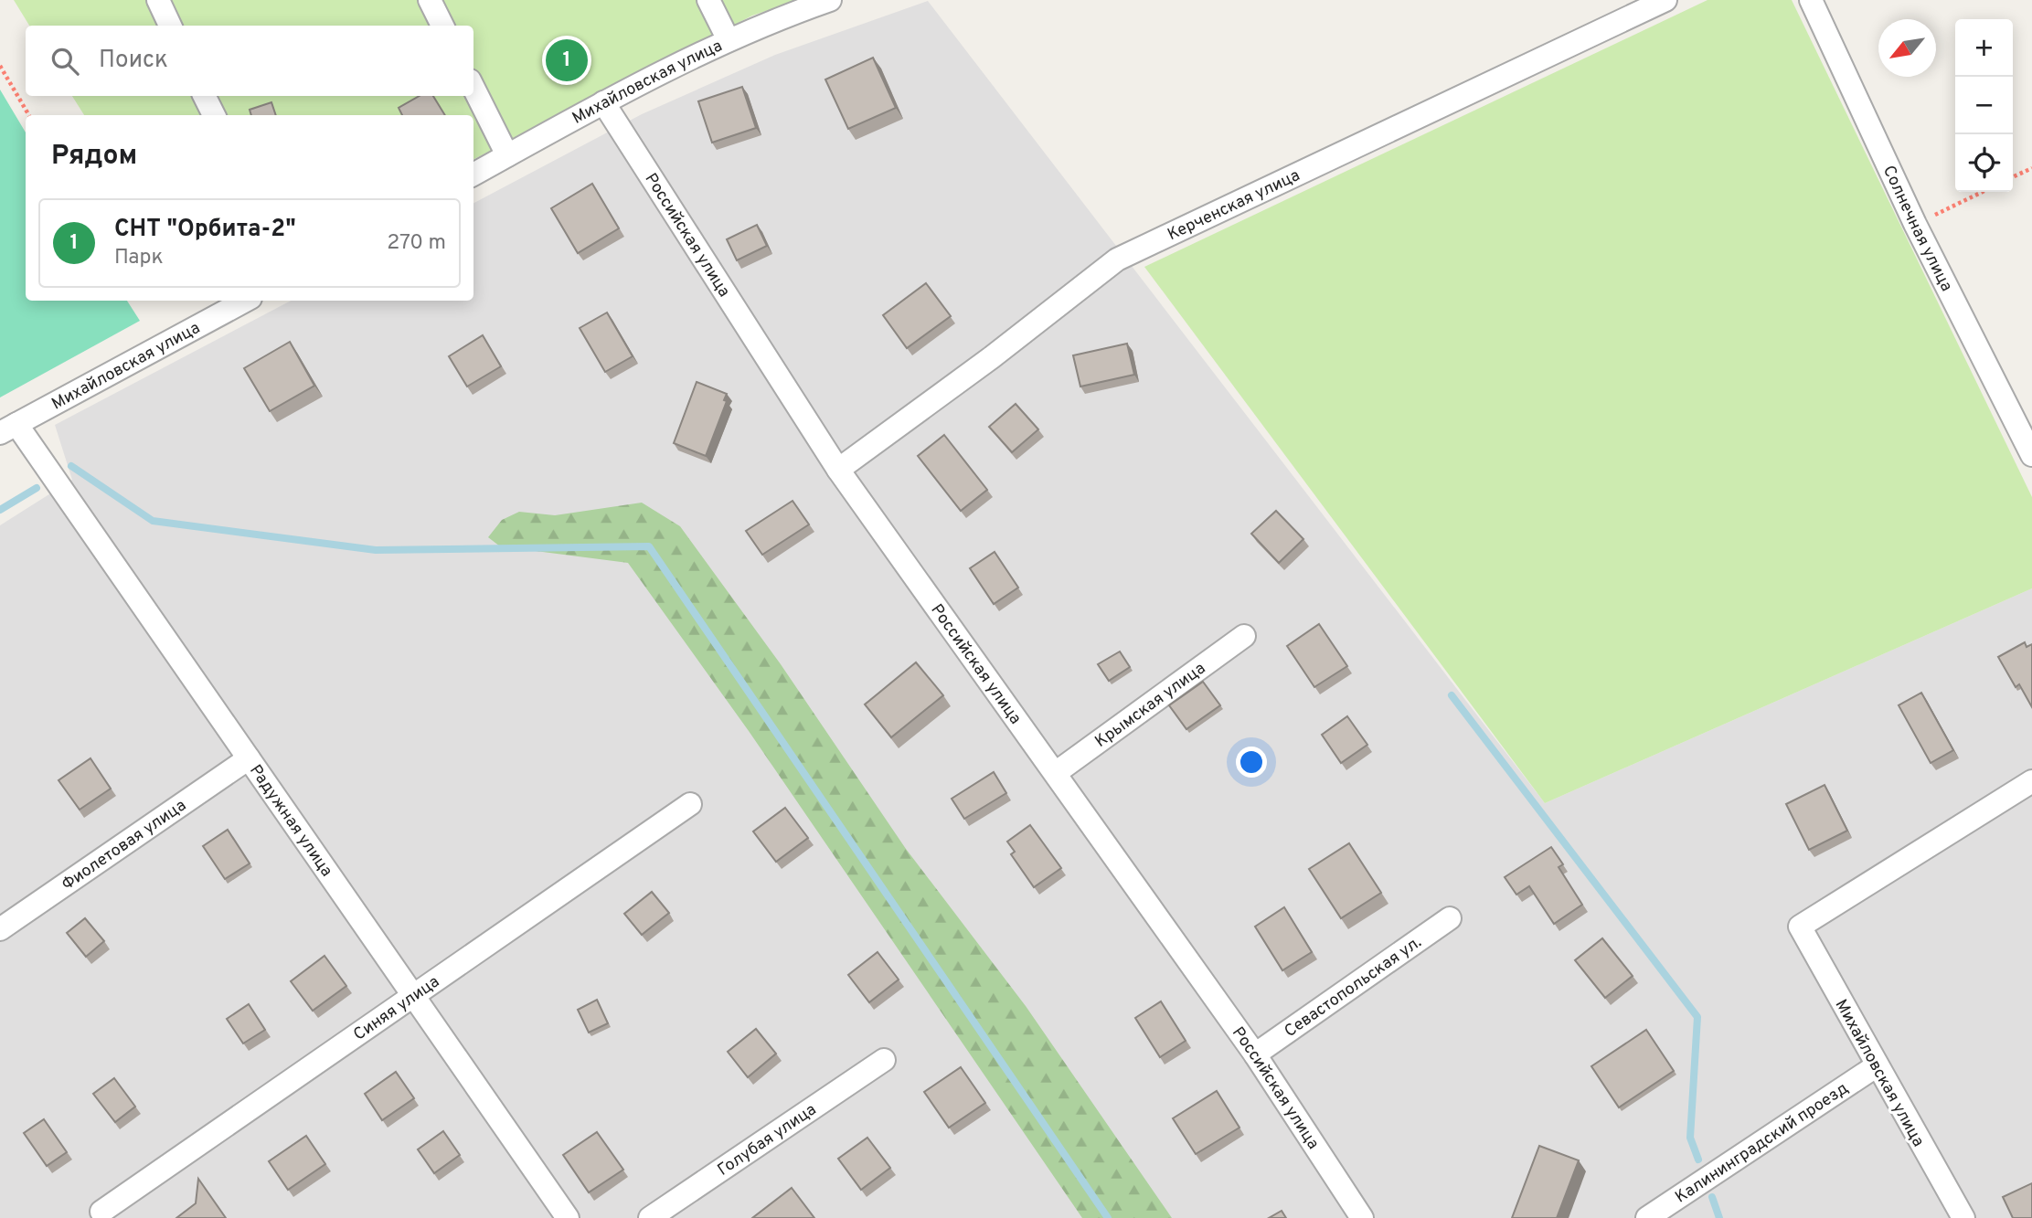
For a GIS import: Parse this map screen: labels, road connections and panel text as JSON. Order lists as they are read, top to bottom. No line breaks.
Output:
{"streets":{"street":["Михайловская улица","Керченская улица","Солнечная улица","Российская улица","Крымская улица","Радужная улица","Фиолетовая улица","Севастопольская ул.","Синяя улица","Голубая улица","Калининградский проезд"]},"crossings":[["Михайловская улица","Российская улица"],["Михайловская улица","Радужная улица"],["Михайловская улица","Калининградский проезд"],["Керченская улица","Российская улица"],["Российская улица","Крымская улица"],["Российская улица","Севастопольская ул."],["Радужная улица","Фиолетовая улица"],["Радужная улица","Синяя улица"]],"north":"bottom left","page":{"map_buttons":["+","−"],"search":"Поиск","pins":"1","heading":"Рядом","list":[{"mark":"1","name":"СНТ \"Орбита-2\"","note":"Парк","value":"270 m"}]}}
